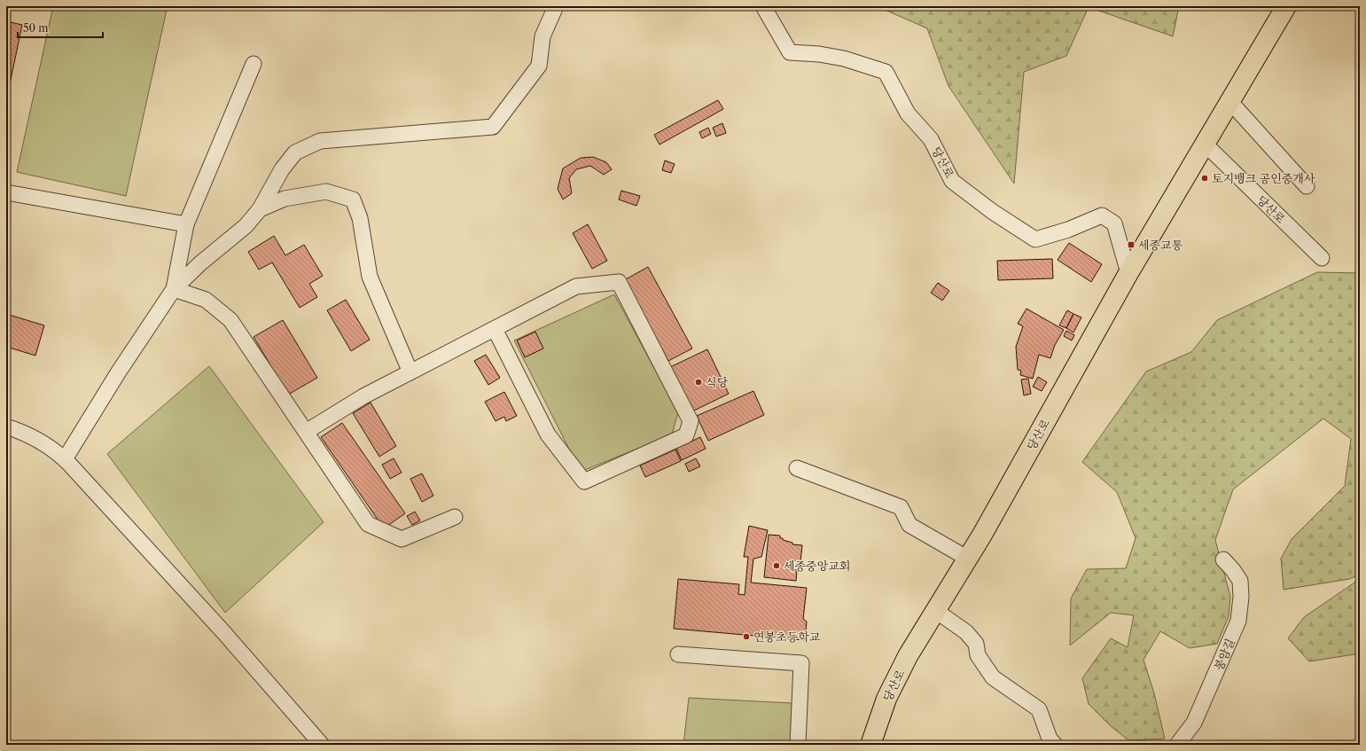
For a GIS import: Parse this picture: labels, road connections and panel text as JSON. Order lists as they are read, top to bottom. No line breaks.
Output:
{"streets":{"main road":["당산로"],"street":["봉암길"]},"places":{"other":["토지뱅크 공인중개사","식당","세종중앙교회","연봉초등학교"],"transit":["세종교통"]},"scale_bar":"50 m"}
